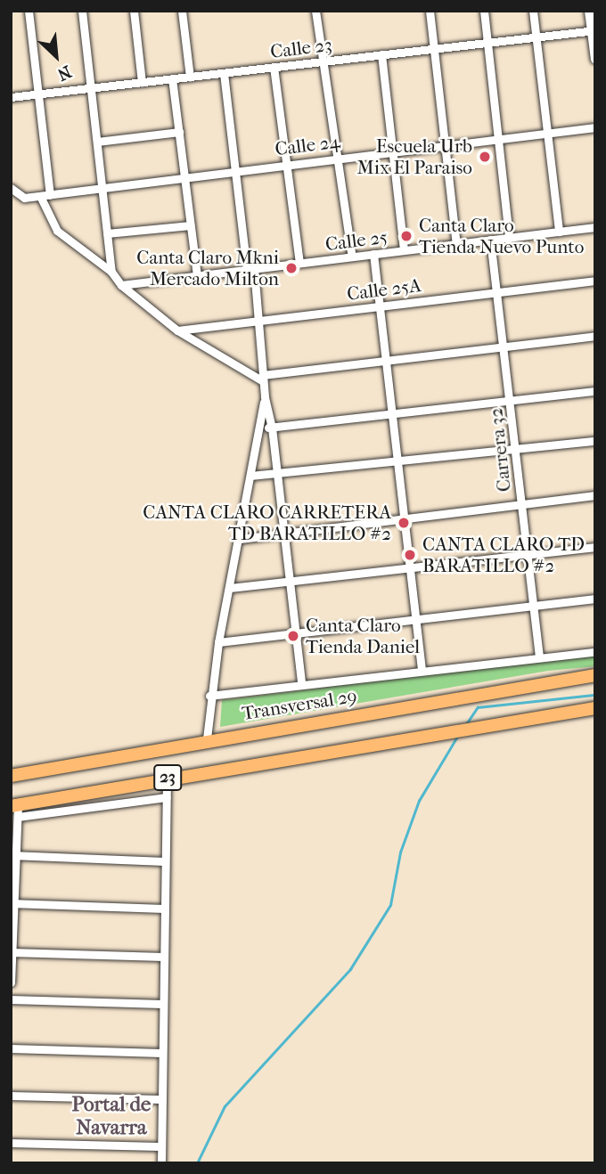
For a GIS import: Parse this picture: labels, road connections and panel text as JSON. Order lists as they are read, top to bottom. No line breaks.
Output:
{"streets":{"highway":["Transversal 29","23"],"street":["Calle 23","Calle 24","Calle 25","Calle 25A","Carrera 32"]},"crossings":[["Calle 25","Carrera 32"],["Calle 25A","Carrera 32"]],"districts":["Portal de Navarra"],"places":["Escuela Urb Mix El Paraiso","Canta Claro Tienda Nuevo Punto","Canta Claro Mkni Mercado Milton","CANTA CLARO CARRETERA TD BARATILLO #2","CANTA CLARO TD BARATILLO #2","Canta Claro Tienda Daniel"],"north":"bottom right"}
